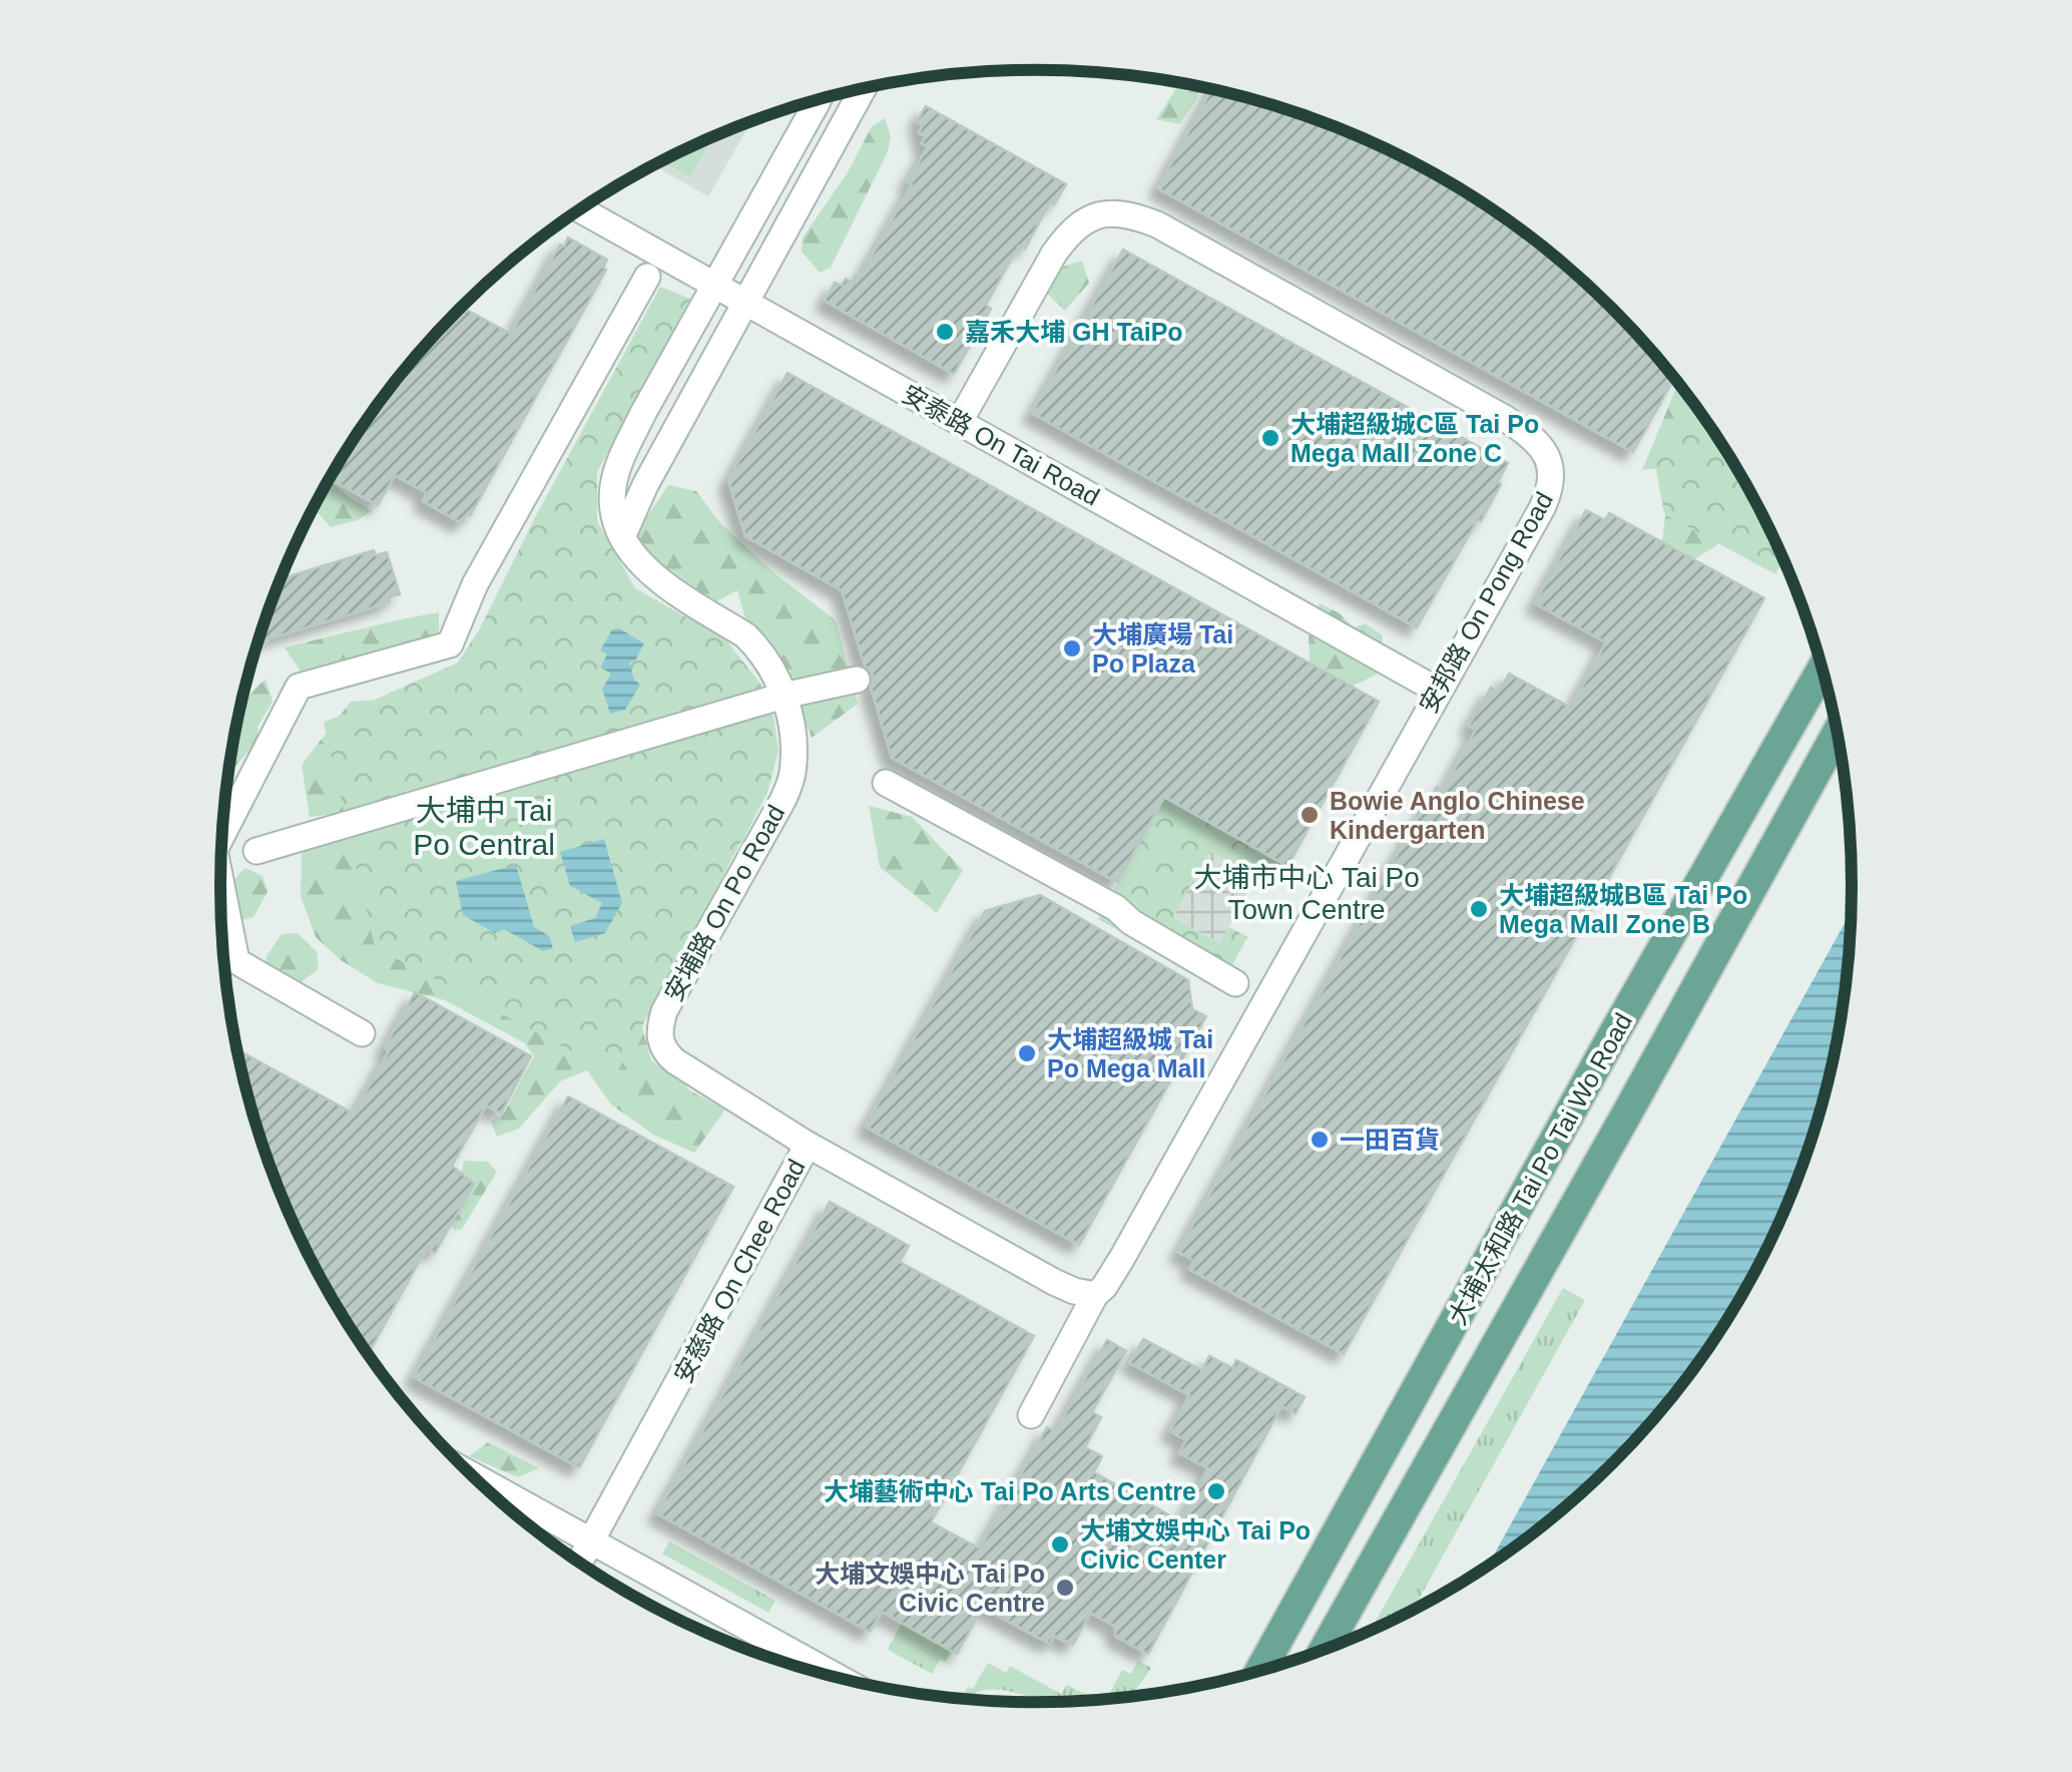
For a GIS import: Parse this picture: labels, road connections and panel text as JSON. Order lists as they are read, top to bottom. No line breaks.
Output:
{"streets":{"main road":["大埔太和路 Tai Po Tai Wo Road"],"street":["安泰路 On Tai Road","安邦路 On Pong Road","安埔路 On Po Road","安慈路 On Chee Road"]},"crossings":[["安泰路 On Tai Road","安邦路 On Pong Road"],["安泰路 On Tai Road","安埔路 On Po Road"],["安邦路 On Pong Road","安慈路 On Chee Road"],["安埔路 On Po Road","安慈路 On Chee Road"]],"districts":["大埔中 Tai Po Central","大埔市中心 Tai Po Town Centre"],"places":["嘉禾大埔 GH TaiPo","大埔超級城C區 Tai Po Mega Mall Zone C","大埔廣場 Tai Po Plaza","Bowie Anglo Chinese Kindergarten","大埔超級城B區 Tai Po Mega Mall Zone B","大埔超級城 Tai Po Mega Mall","一田百貨","大埔藝術中心 Tai Po Arts Centre","大埔文娛中心 Tai Po Civic Center","大埔文娛中心 Tai Po Civic Centre"]}
